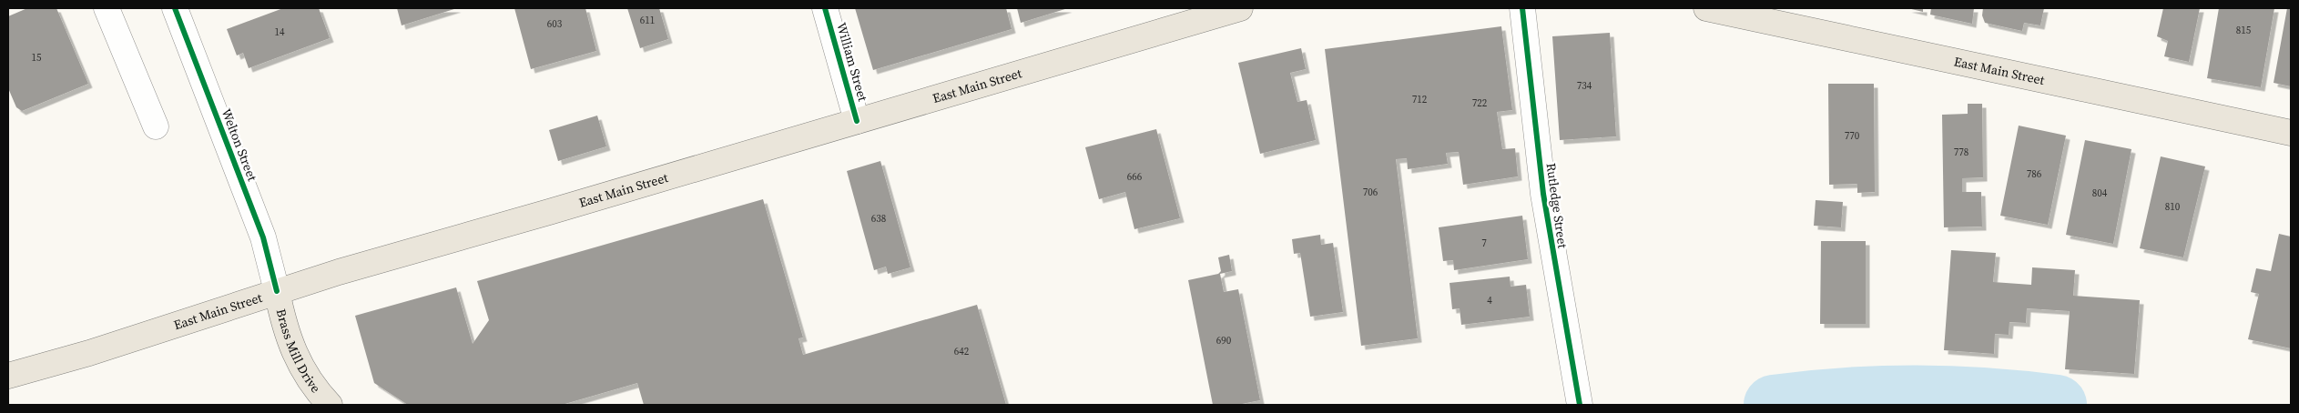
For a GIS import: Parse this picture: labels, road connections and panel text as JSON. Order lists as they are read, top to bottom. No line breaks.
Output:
{"streets":{"main road":["East Main Street","Brass Mill Drive"],"street":["William Street","Welton Street","Rutledge Street"]},"crossings":[["William Street","East Main Street"],["East Main Street","Welton Street"],["East Main Street","Brass Mill Drive"],["Welton Street","Brass Mill Drive"]],"house_numbers":["611","603","815","14","15","734","712","722","770","778","786","666","706","804","810","638","7","4","690","642"]}
